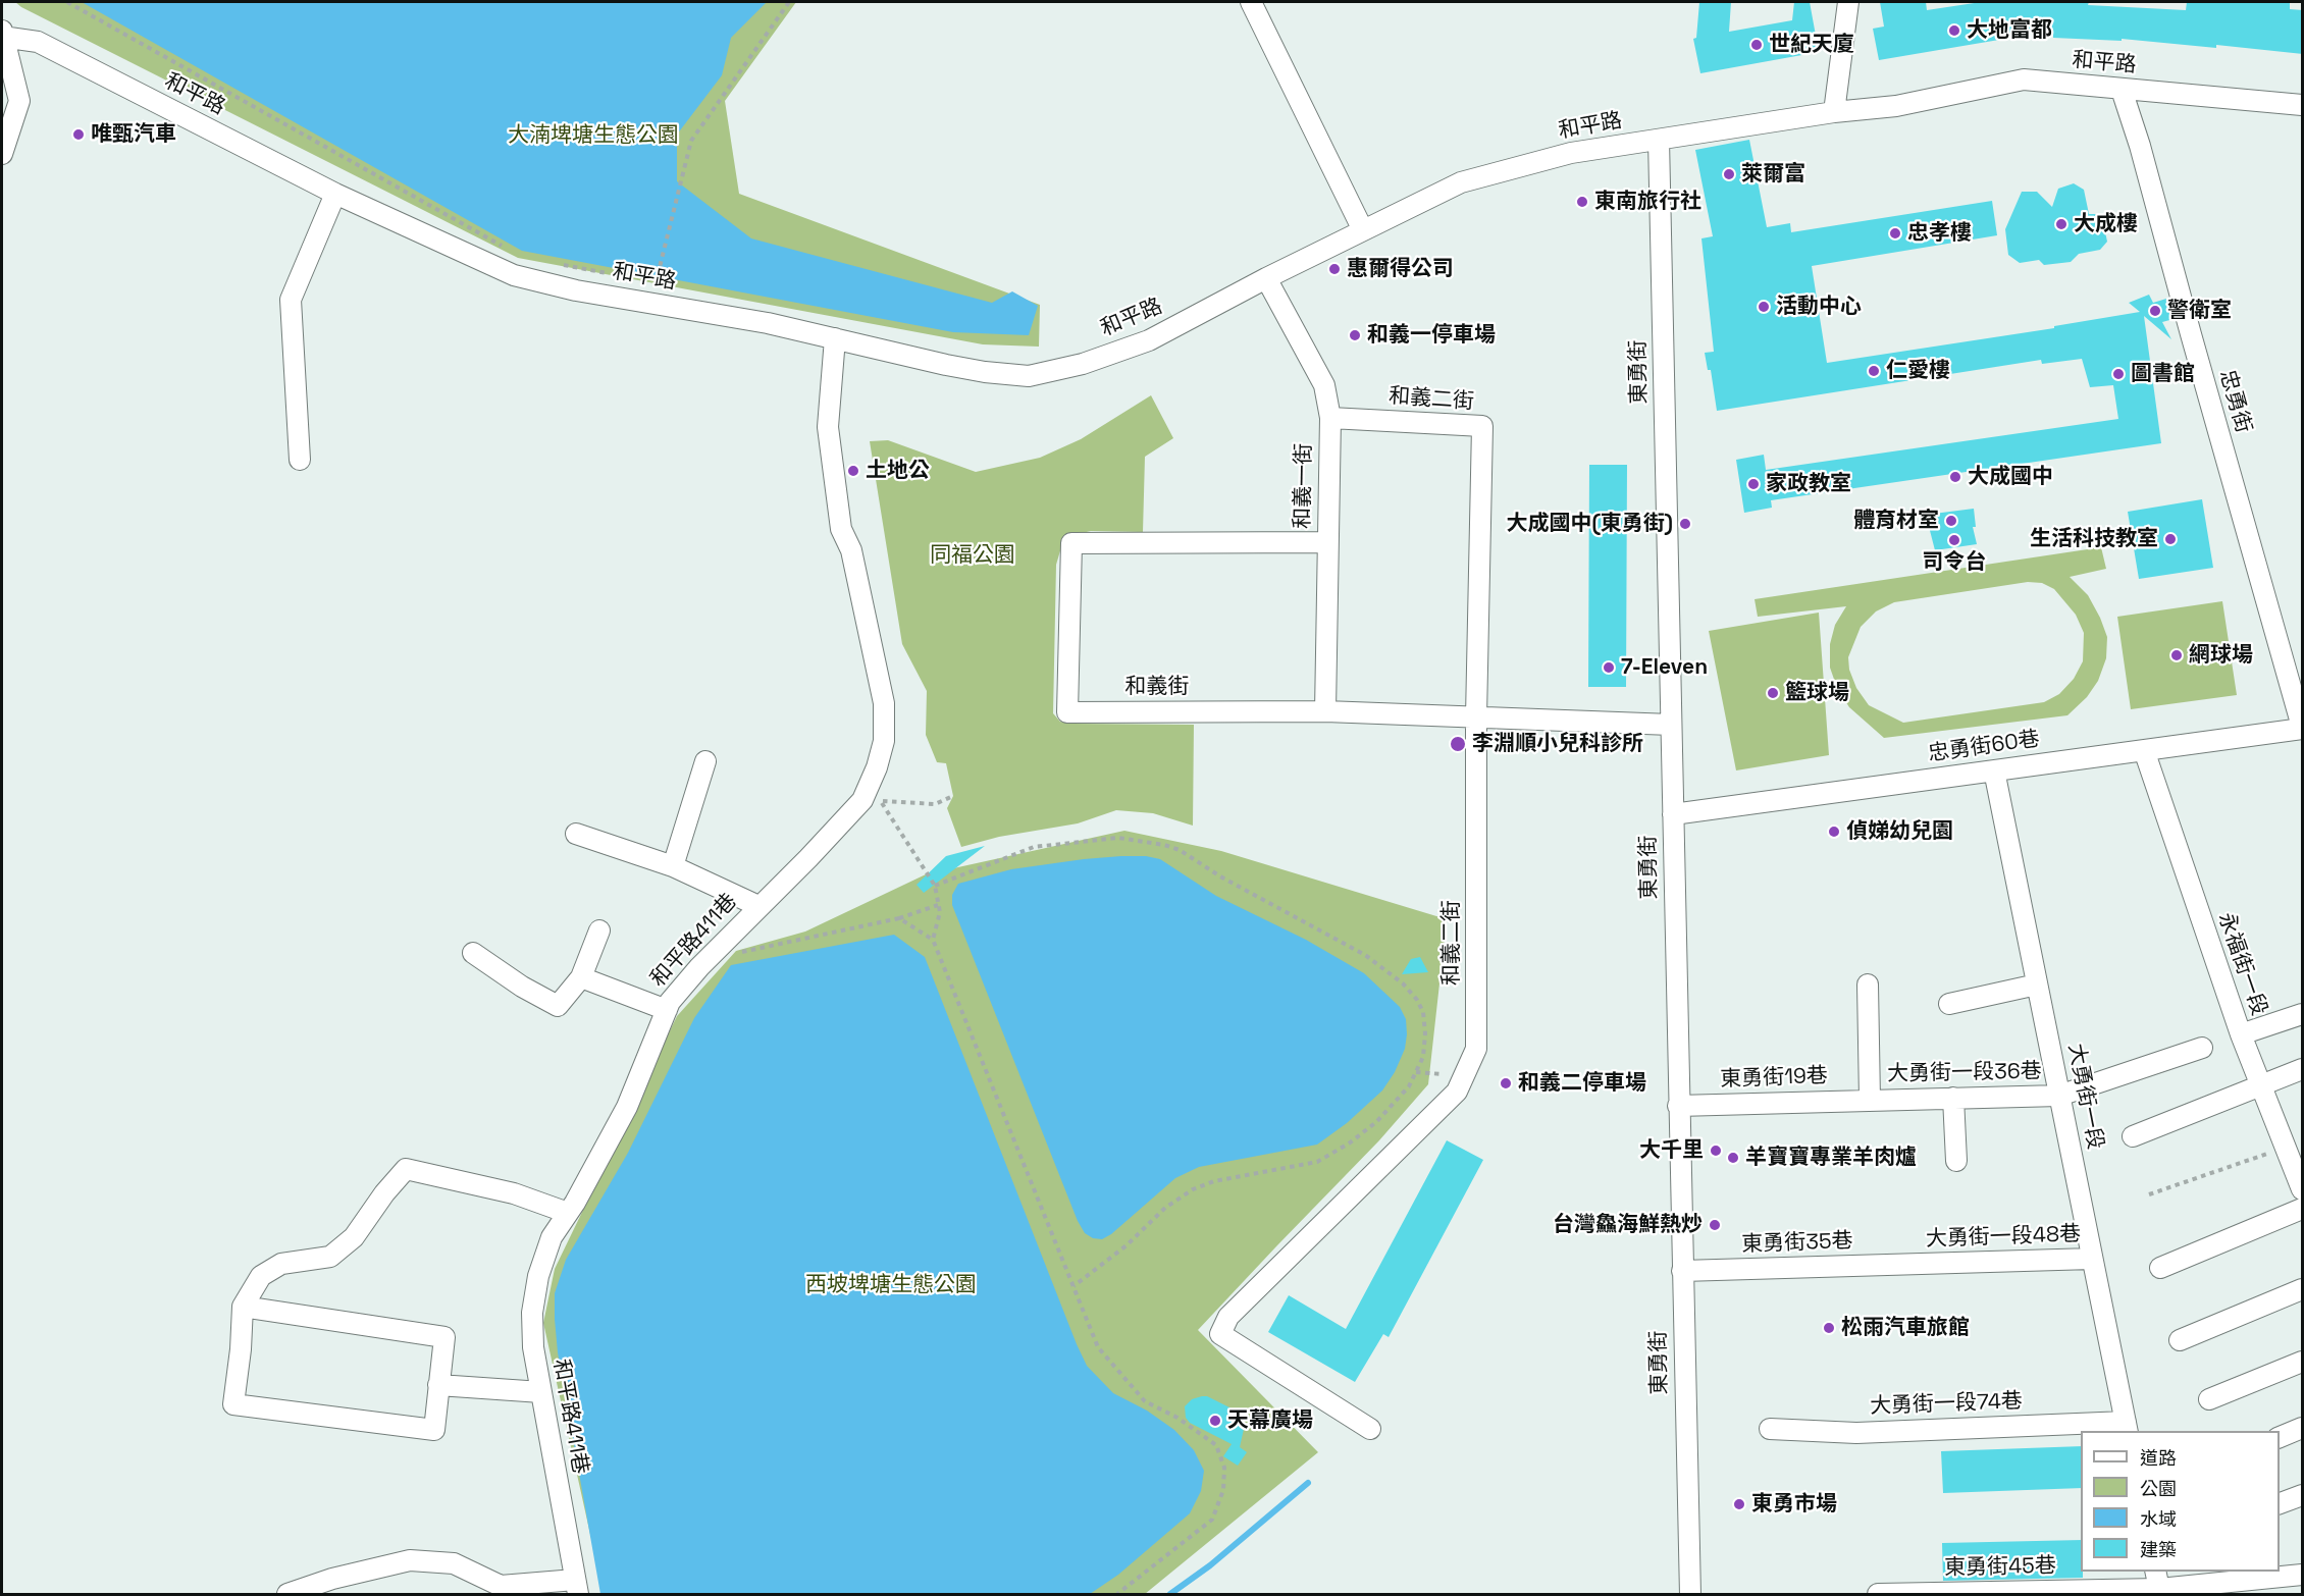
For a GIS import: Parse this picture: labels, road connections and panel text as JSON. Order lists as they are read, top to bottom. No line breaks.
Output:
{"streets":{"street":["和平路","東勇街","和義二街","忠勇街","和義一街","和義街","忠勇街60巷","和平路411巷","永福街一段","大勇街一段36巷","東勇街19巷","大勇街一段","大勇街一段48巷","東勇街35巷","大勇街一段74巷","東勇街45巷"]},"crossings":[["和平路","東勇街"],["和平路","忠勇街"],["和平路","和義一街"],["和平路","和平路411巷"],["東勇街","和義街"],["東勇街","忠勇街60巷"],["東勇街","東勇街19巷"],["東勇街","東勇街35巷"],["和義二街","和義一街"],["和義二街","和義街"],["忠勇街","忠勇街60巷"],["和義一街","和義街"],["忠勇街60巷","永福街一段"],["忠勇街60巷","大勇街一段"],["大勇街一段36巷","東勇街19巷"],["大勇街一段36巷","大勇街一段"],["大勇街一段","大勇街一段48巷"],["大勇街一段","大勇街一段74巷"],["大勇街一段48巷","東勇街35巷"]],"parks":["大湳埤塘生態公園","同福公園","西坡埤塘生態公園"],"places":["大地富都","世紀天廈","唯甄汽車","萊爾富","東南旅行社","大成樓","忠孝樓","惠爾得公司","活動中心","警衛室","和義一停車場","仁愛樓","圖書館","土地公","大成國中","家政教室","體育材室","大成國中(東勇街)","生活科技教室","司令台","網球場","7-Eleven","籃球場","李淵順小兒科診所","偵娣幼兒園","和義二停車場","大千里","羊寶寶專業羊肉爐","台灣鱻海鮮熱炒","松雨汽車旅館","天幕廣場","東勇市場"],"legend":["道路","公園","水域","建築"]}
